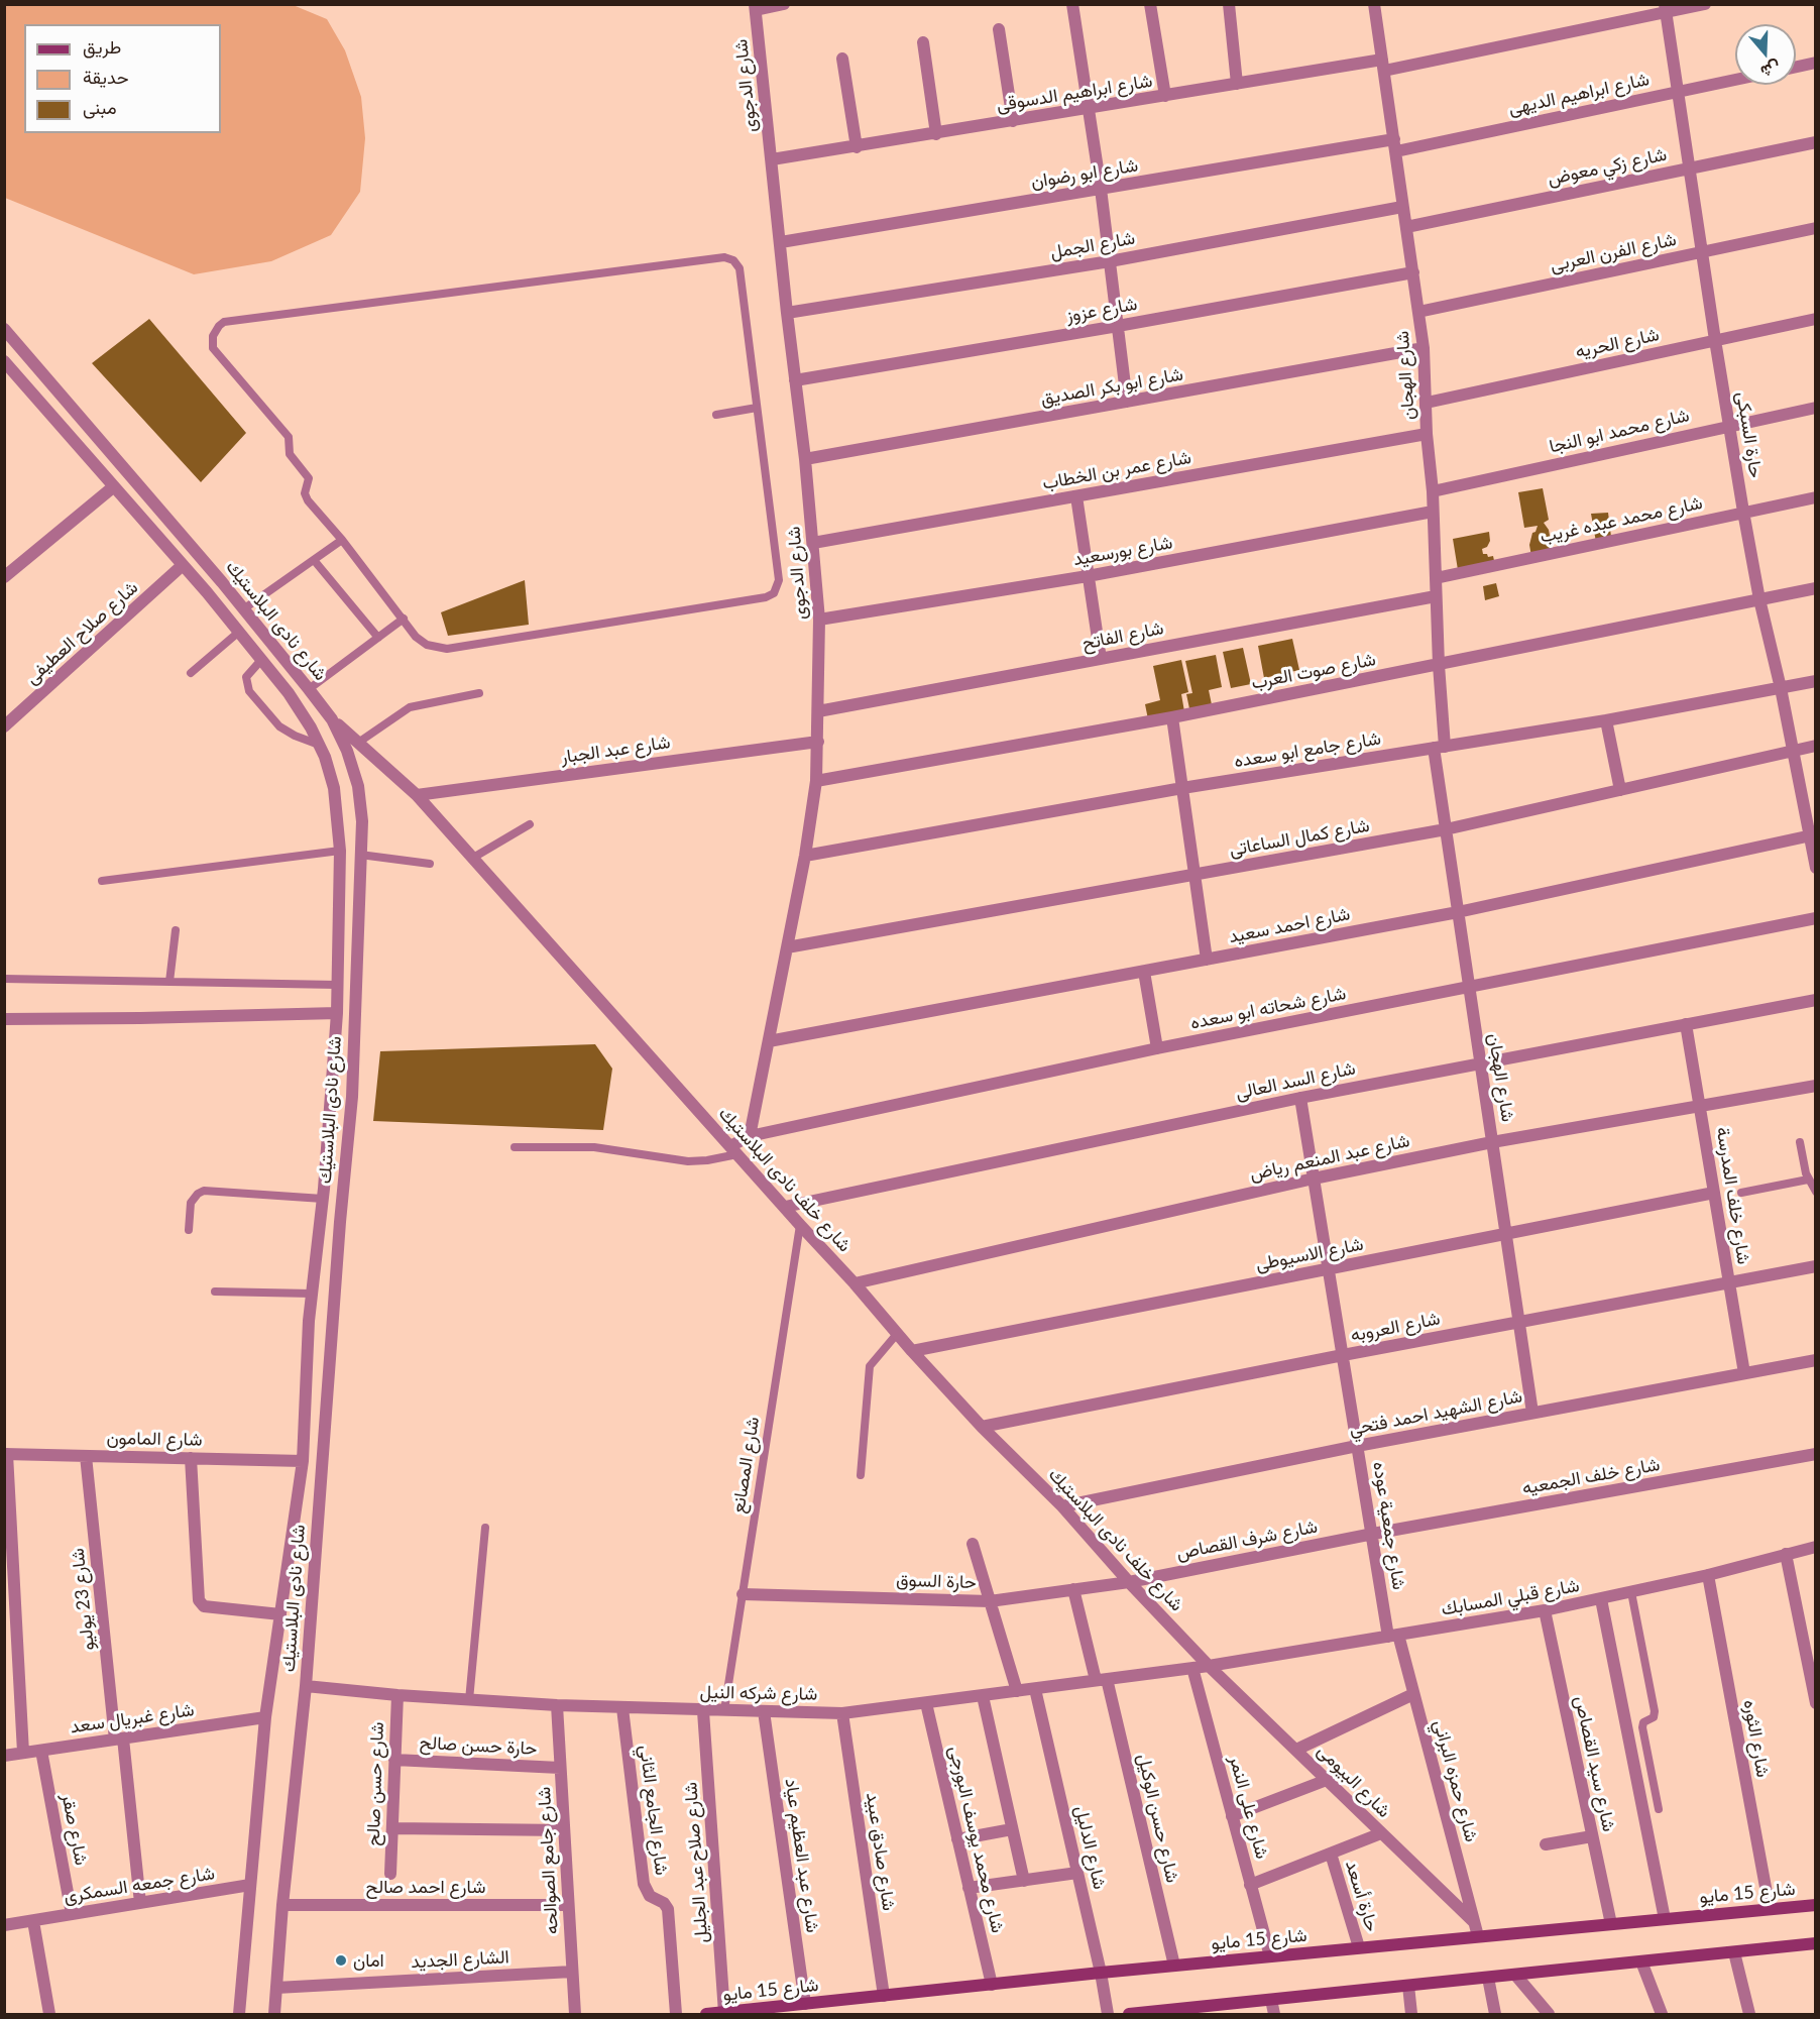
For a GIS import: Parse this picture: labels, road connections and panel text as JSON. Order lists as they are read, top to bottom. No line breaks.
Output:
{"streets":{"main road":["شارع 15 مايو"],"street":["شارع الدجوى","شارع ابراهيم الدسوقى","شارع ابراهيم الديهى","شارع زكي معوض","شارع ابو رضوان","شارع الجمل","شارع الفرن العربى","شارع عزوز","شارع الحريه","شارع الهجان","شارع ابو بكر الصديق","شارع محمد ابو النجا","حارة السبكى","شارع عمر بن الخطاب","شارع محمد عبده غريب","شارع بورسعيد","شارع نادى البلاستيك","شارع صلاح العطيفى","شارع الفاتح","شارع صوت العرب","شارع عبد الجبار","شارع جامع ابو سعده","شارع كمال الساعاتى","شارع احمد سعيد","شارع شحاته ابو سعده","شارع السد العالى","شارع عبد المنعم رياض","شارع خلف نادى البلاستيك","شارع خلف المدرسة","شارع الاسيوطى","شارع العروبه","شارع الشهيد احمد فتحي","شارع المامون","شارع خلف الجمعيه","شارع جمعية عوده","شارع شرف القصاص","حارة السوق","شارع قبلي المسابك","شارع 23 يوليو","شارع شركه النيل","شارع غبريال سعد","شارع الثوره","حارة حسن صالح","شارع سيد القصاص","شارع البيومى","شارع حمزه البراني","شارع حسن صالح","شارع على النمر","شارع الجامع الثاني","شارع حسن الوكيل","شارع صقر","شارع محمد يوسف البورجى","شارع الدليل","شارع صادق عبيد","شارع عبد العظيم عياد","شارع جامع الصوالحه","شارع صلاح عبد الجليل","شارع جمعه السمكرى","شارع احمد صالح","حارة أسعد","الشارع الجديد"],"lane":["شارع المصانع"]},"crossings":[["شارع الدجوى","شارع ابراهيم الدسوقى"],["شارع الدجوى","شارع ابو رضوان"],["شارع الدجوى","شارع الجمل"],["شارع الدجوى","شارع عزوز"],["شارع الدجوى","شارع ابو بكر الصديق"],["شارع الدجوى","شارع عمر بن الخطاب"],["شارع الدجوى","شارع بورسعيد"],["شارع الدجوى","شارع الفاتح"],["شارع الدجوى","شارع صوت العرب"],["شارع الدجوى","شارع عبد الجبار"],["شارع الدجوى","شارع جامع ابو سعده"],["شارع الدجوى","شارع كمال الساعاتى"],["شارع الدجوى","شارع احمد سعيد"],["شارع الدجوى","شارع شحاته ابو سعده"],["شارع ابراهيم الدسوقى","شارع الهجان"],["شارع ابراهيم الدسوقى","حارة السبكى"],["شارع ابراهيم الديهى","شارع ابو رضوان"],["شارع ابراهيم الديهى","شارع الهجان"],["شارع ابراهيم الديهى","حارة السبكى"],["شارع زكي معوض","شارع الهجان"],["شارع زكي معوض","حارة السبكى"],["شارع ابو رضوان","شارع الهجان"],["شارع الجمل","شارع الهجان"],["شارع الفرن العربى","شارع الهجان"],["شارع الفرن العربى","حارة السبكى"],["شارع عزوز","شارع الهجان"],["شارع الحريه","شارع الهجان"],["شارع الحريه","حارة السبكى"],["شارع الهجان","شارع ابو بكر الصديق"],["شارع الهجان","شارع محمد ابو النجا"],["شارع الهجان","شارع عمر بن الخطاب"],["شارع الهجان","شارع محمد عبده غريب"],["شارع الهجان","شارع بورسعيد"],["شارع الهجان","شارع الفاتح"],["شارع الهجان","شارع صوت العرب"],["شارع الهجان","شارع جامع ابو سعده"],["شارع الهجان","شارع كمال الساعاتى"],["شارع الهجان","شارع احمد سعيد"],["شارع الهجان","شارع شحاته ابو سعده"],["شارع الهجان","شارع السد العالى"],["شارع الهجان","شارع عبد المنعم رياض"],["شارع الهجان","شارع الاسيوطى"],["شارع الهجان","شارع العروبه"],["شارع الهجان","شارع الشهيد احمد فتحي"],["شارع محمد ابو النجا","حارة السبكى"],["حارة السبكى","شارع محمد عبده غريب"],["حارة السبكى","شارع صوت العرب"],["حارة السبكى","شارع جامع ابو سعده"],["حارة السبكى","شارع كمال الساعاتى"],["حارة السبكى","شارع احمد سعيد"],["شارع نادى البلاستيك","شارع صلاح العطيفى"],["شارع نادى البلاستيك","شارع خلف نادى البلاستيك"],["شارع نادى البلاستيك","شارع المامون"],["شارع نادى البلاستيك","شارع شركه النيل"],["شارع نادى البلاستيك","شارع غبريال سعد"],["شارع نادى البلاستيك","شارع جمعه السمكرى"],["شارع نادى البلاستيك","شارع احمد صالح"],["شارع نادى البلاستيك","الشارع الجديد"],["شارع عبد الجبار","شارع خلف نادى البلاستيك"],["شارع شحاته ابو سعده","شارع خلف نادى البلاستيك"],["شارع السد العالى","شارع خلف نادى البلاستيك"],["شارع السد العالى","شارع خلف المدرسة"],["شارع السد العالى","شارع جمعية عوده"],["شارع عبد المنعم رياض","شارع خلف نادى البلاستيك"],["شارع عبد المنعم رياض","شارع خلف المدرسة"],["شارع عبد المنعم رياض","شارع جمعية عوده"],["شارع خلف نادى البلاستيك","شارع الاسيوطى"],["شارع خلف نادى البلاستيك","شارع العروبه"],["شارع خلف نادى البلاستيك","شارع الشهيد احمد فتحي"],["شارع خلف نادى البلاستيك","شارع المصانع"],["شارع خلف نادى البلاستيك","شارع شرف القصاص"],["شارع خلف نادى البلاستيك","حارة السوق"],["شارع خلف نادى البلاستيك","شارع قبلي المسابك"],["شارع خلف نادى البلاستيك","شارع شركه النيل"],["شارع خلف نادى البلاستيك","شارع البيومى"],["شارع خلف المدرسة","شارع الاسيوطى"],["شارع خلف المدرسة","شارع العروبه"],["شارع خلف المدرسة","شارع الشهيد احمد فتحي"],["شارع الاسيوطى","شارع جمعية عوده"],["شارع العروبه","شارع جمعية عوده"],["شارع الشهيد احمد فتحي","شارع جمعية عوده"],["شارع المامون","شارع 23 يوليو"],["شارع المصانع","حارة السوق"],["شارع المصانع","شارع شركه النيل"],["شارع خلف الجمعيه","شارع جمعية عوده"],["شارع خلف الجمعيه","شارع شرف القصاص"],["شارع جمعية عوده","شارع شرف القصاص"],["شارع جمعية عوده","شارع قبلي المسابك"],["شارع جمعية عوده","شارع حمزه البراني"],["شارع شرف القصاص","حارة السوق"],["حارة السوق","شارع حسن الوكيل"],["شارع قبلي المسابك","شارع شركه النيل"],["شارع قبلي المسابك","شارع الثوره"],["شارع قبلي المسابك","شارع سيد القصاص"],["شارع قبلي المسابك","شارع البيومى"],["شارع قبلي المسابك","شارع حمزه البراني"],["شارع 23 يوليو","شارع غبريال سعد"],["شارع 23 يوليو","شارع جمعه السمكرى"],["شارع شركه النيل","شارع البيومى"],["شارع شركه النيل","شارع حسن صالح"],["شارع شركه النيل","شارع على النمر"],["شارع شركه النيل","شارع الجامع الثاني"],["شارع شركه النيل","شارع حسن الوكيل"],["شارع شركه النيل","شارع محمد يوسف البورجى"],["شارع شركه النيل","شارع الدليل"],["شارع شركه النيل","شارع صادق عبيد"],["شارع شركه النيل","شارع عبد العظيم عياد"],["شارع شركه النيل","شارع جامع الصوالحه"],["شارع شركه النيل","شارع صلاح عبد الجليل"],["شارع غبريال سعد","شارع صقر"],["شارع الثوره","شارع 15 مايو"],["حارة حسن صالح","شارع حسن صالح"],["حارة حسن صالح","شارع جامع الصوالحه"],["شارع سيد القصاص","شارع 15 مايو"],["شارع البيومى","شارع حمزه البراني"],["شارع حمزه البراني","شارع 15 مايو"],["شارع على النمر","شارع 15 مايو"],["شارع حسن الوكيل","شارع 15 مايو"],["شارع صقر","شارع جمعه السمكرى"],["شارع محمد يوسف البورجى","شارع 15 مايو"],["شارع الدليل","شارع 15 مايو"],["شارع صادق عبيد","شارع 15 مايو"],["شارع عبد العظيم عياد","شارع 15 مايو"],["شارع جامع الصوالحه","شارع احمد صالح"],["شارع جامع الصوالحه","الشارع الجديد"],["شارع صلاح عبد الجليل","شارع 15 مايو"],["شارع 15 مايو","حارة أسعد"]],"places":["امان"],"legend":["طريق","حديقة","مبنى"],"north":"bottom"}
